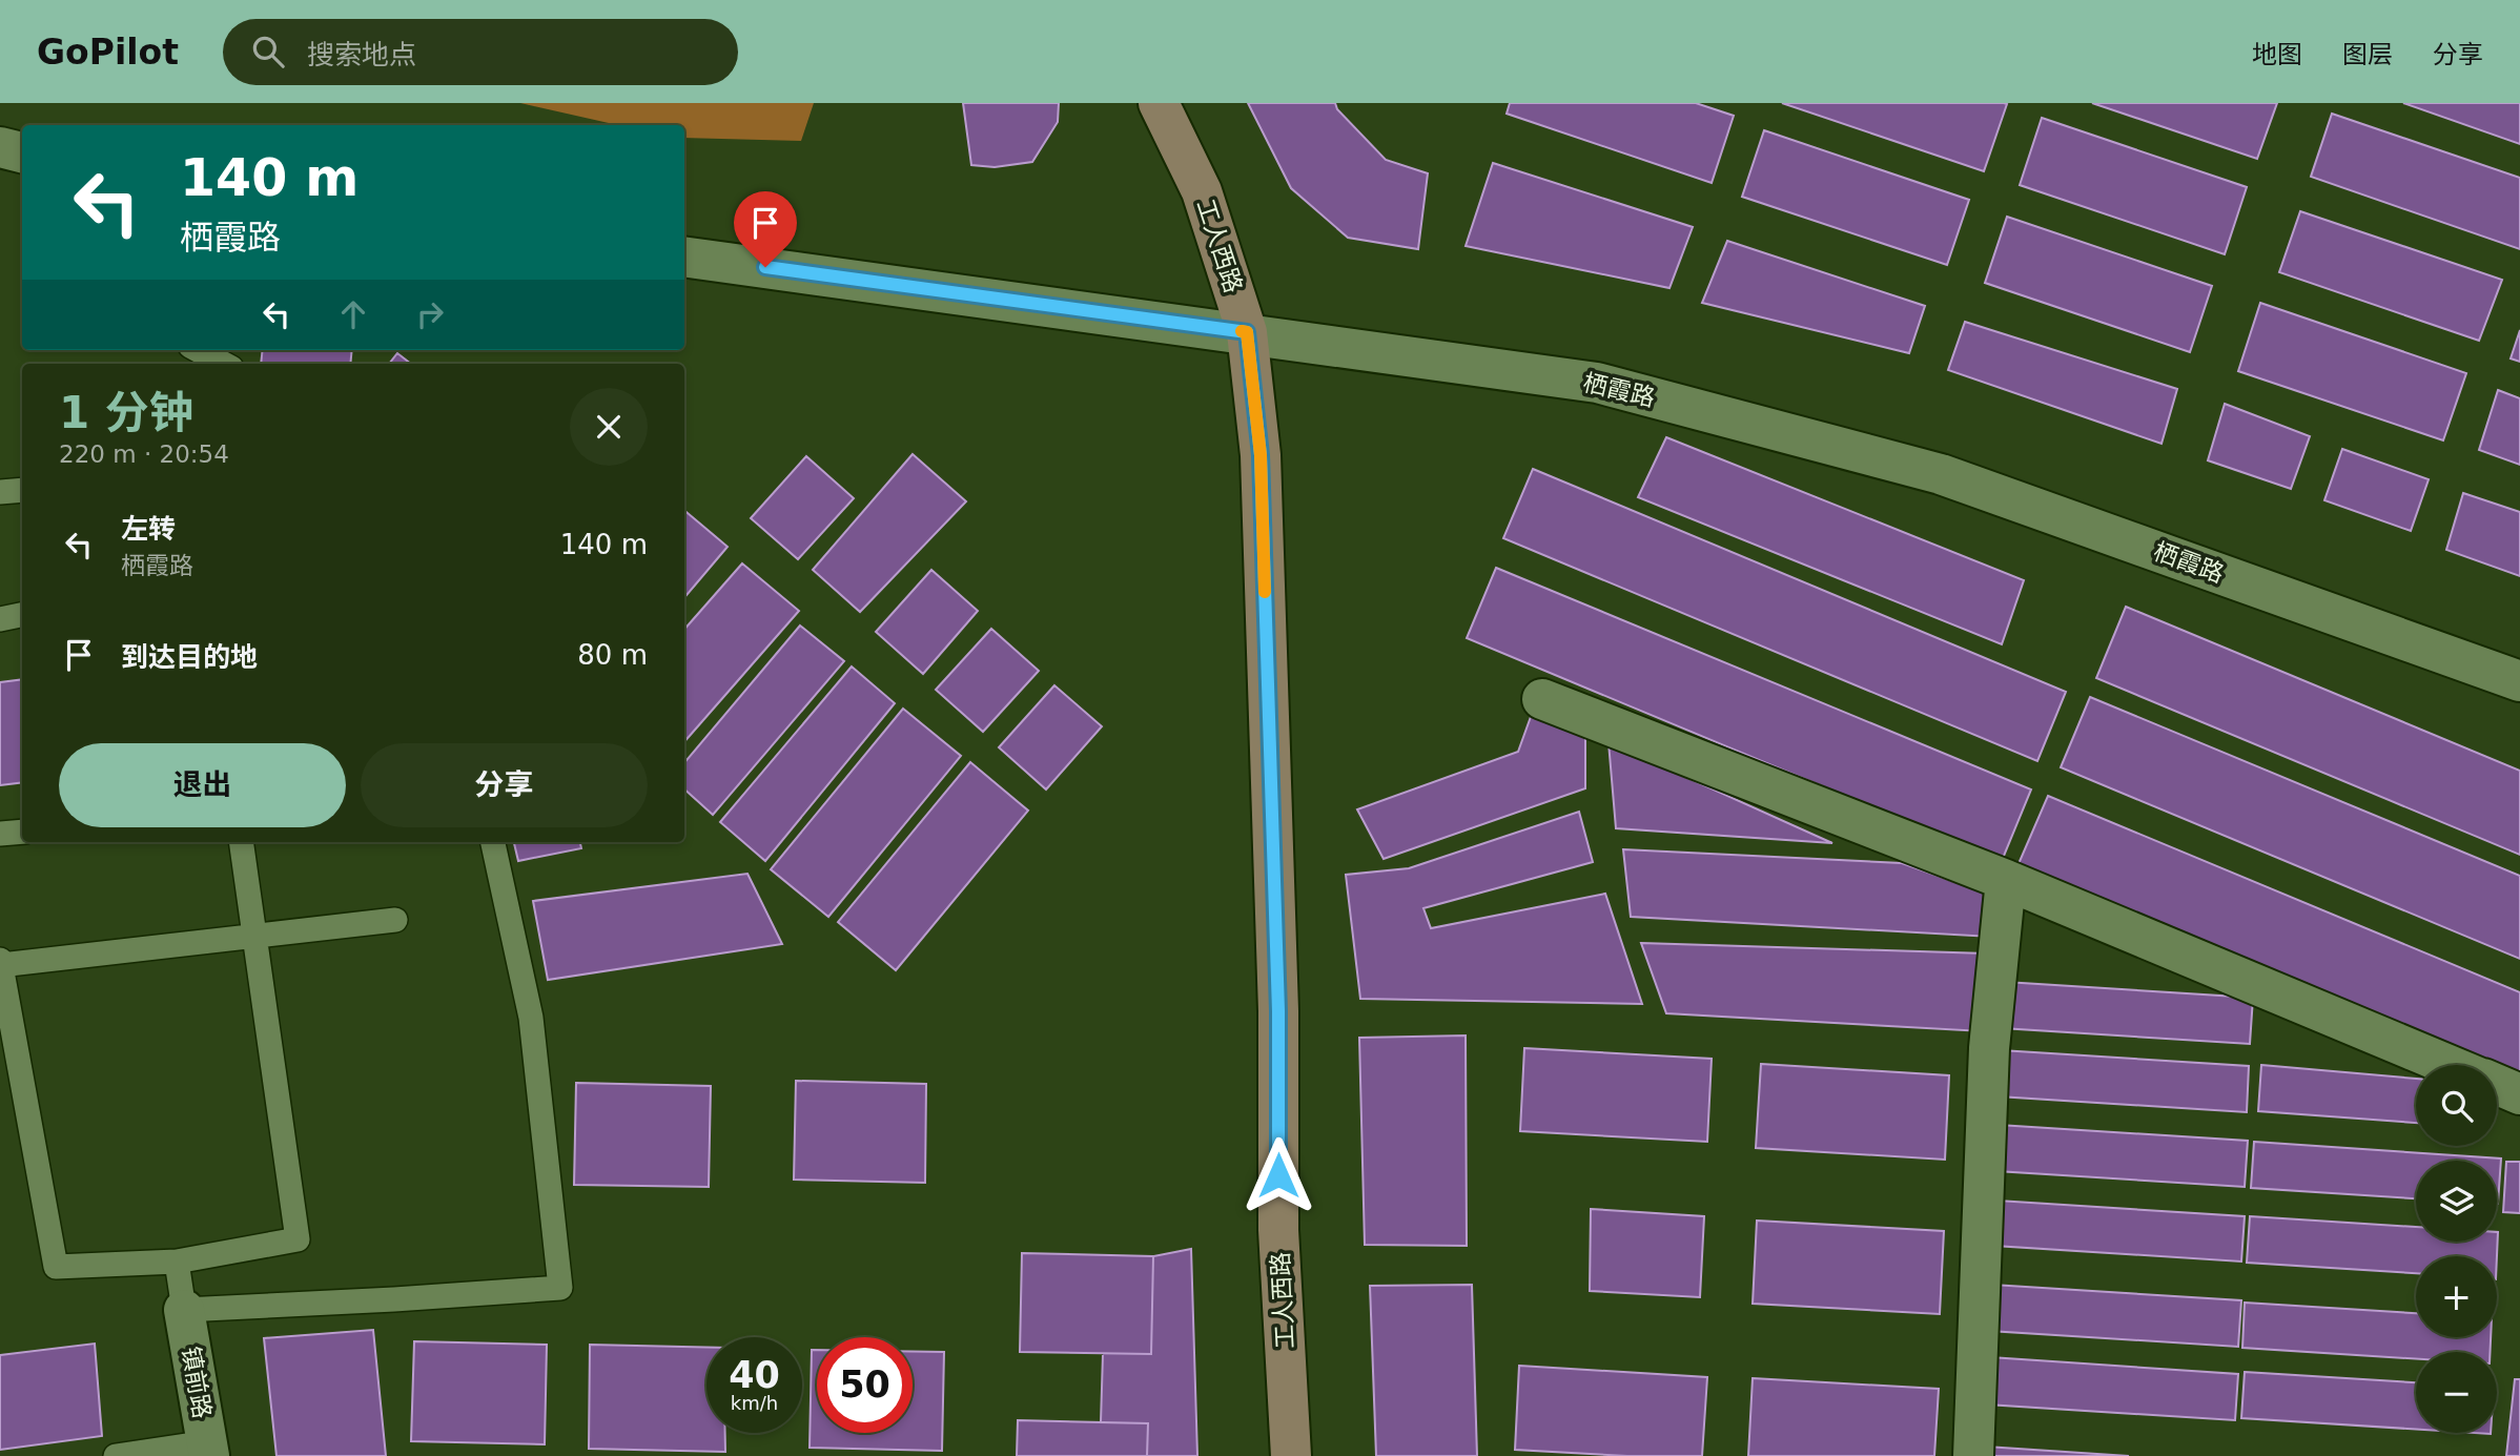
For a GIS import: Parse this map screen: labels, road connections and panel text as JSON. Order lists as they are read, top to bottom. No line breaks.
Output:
{"streets":{"main road":["工人西路"],"street":["栖霞路","镇前路"]},"crossings":[["工人西路","栖霞路"]],"page":{"header":"GoPilot","search":"搜索地点","nav":["地图","图层","分享"],"turn":["140 m","栖霞路"],"heading":["1 分钟","220 m · 20:54"],"list":[{"name":"左转","note":"栖霞路","value":"140 m"},{"name":"到达目的地","value":"80 m"}],"buttons":["退出","分享"],"map_buttons":["+","−"],"speed":"40 km/h","limit":"50"}}
